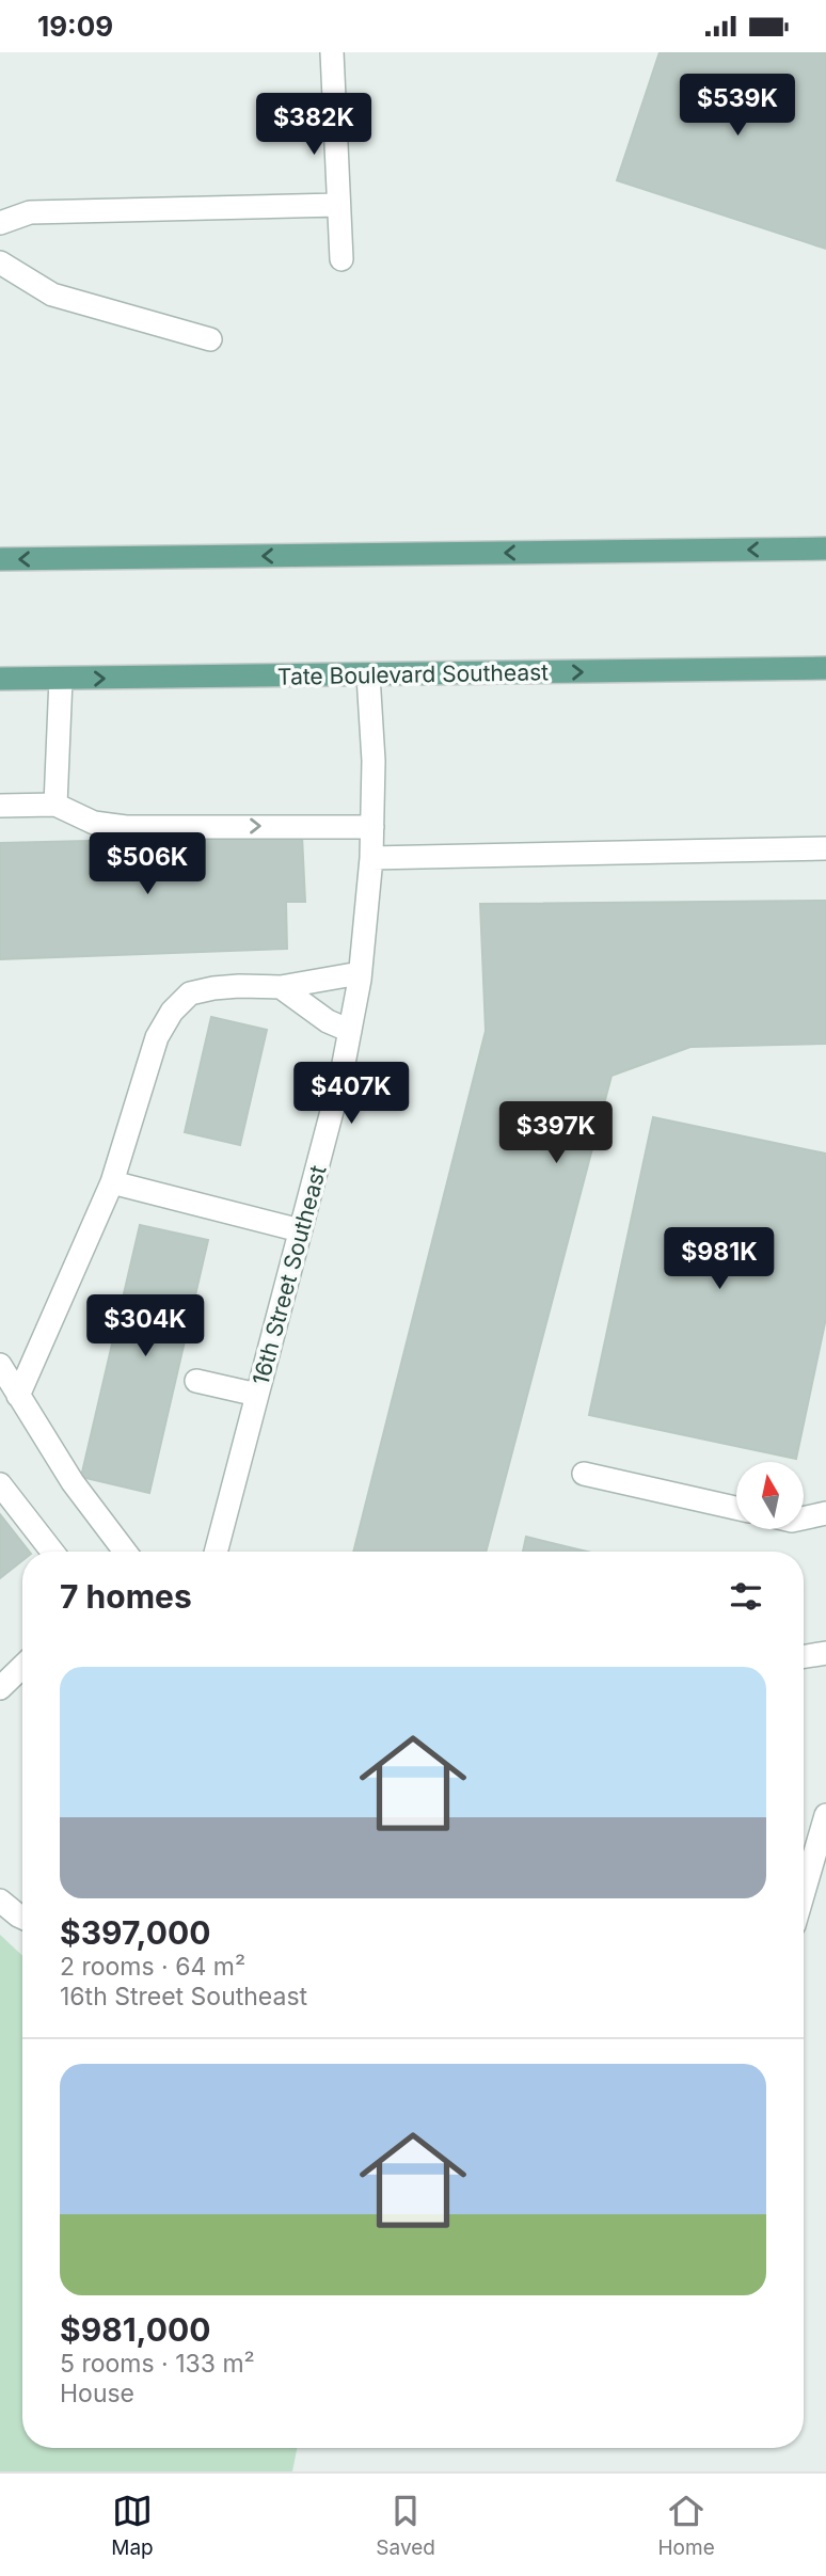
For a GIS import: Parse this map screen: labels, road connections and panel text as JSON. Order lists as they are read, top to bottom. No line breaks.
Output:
{"streets":{"main road":["Tate Boulevard Southeast"],"street":["16th Street Southeast"]},"crossings":[["Tate Boulevard Southeast","16th Street Southeast"]],"north":"top","page":{"status":"19:09","price":["$539K","$382K","$506K","$407K","$397K","$981K","$304K"],"heading":"7 homes","list":[{"name":"$397,000","note":"2 rooms · 64 m² · 16th Street Southeast"},{"name":"$981,000","note":"5 rooms · 133 m² · House"}],"tabs":["Map","Saved","Home"]}}
